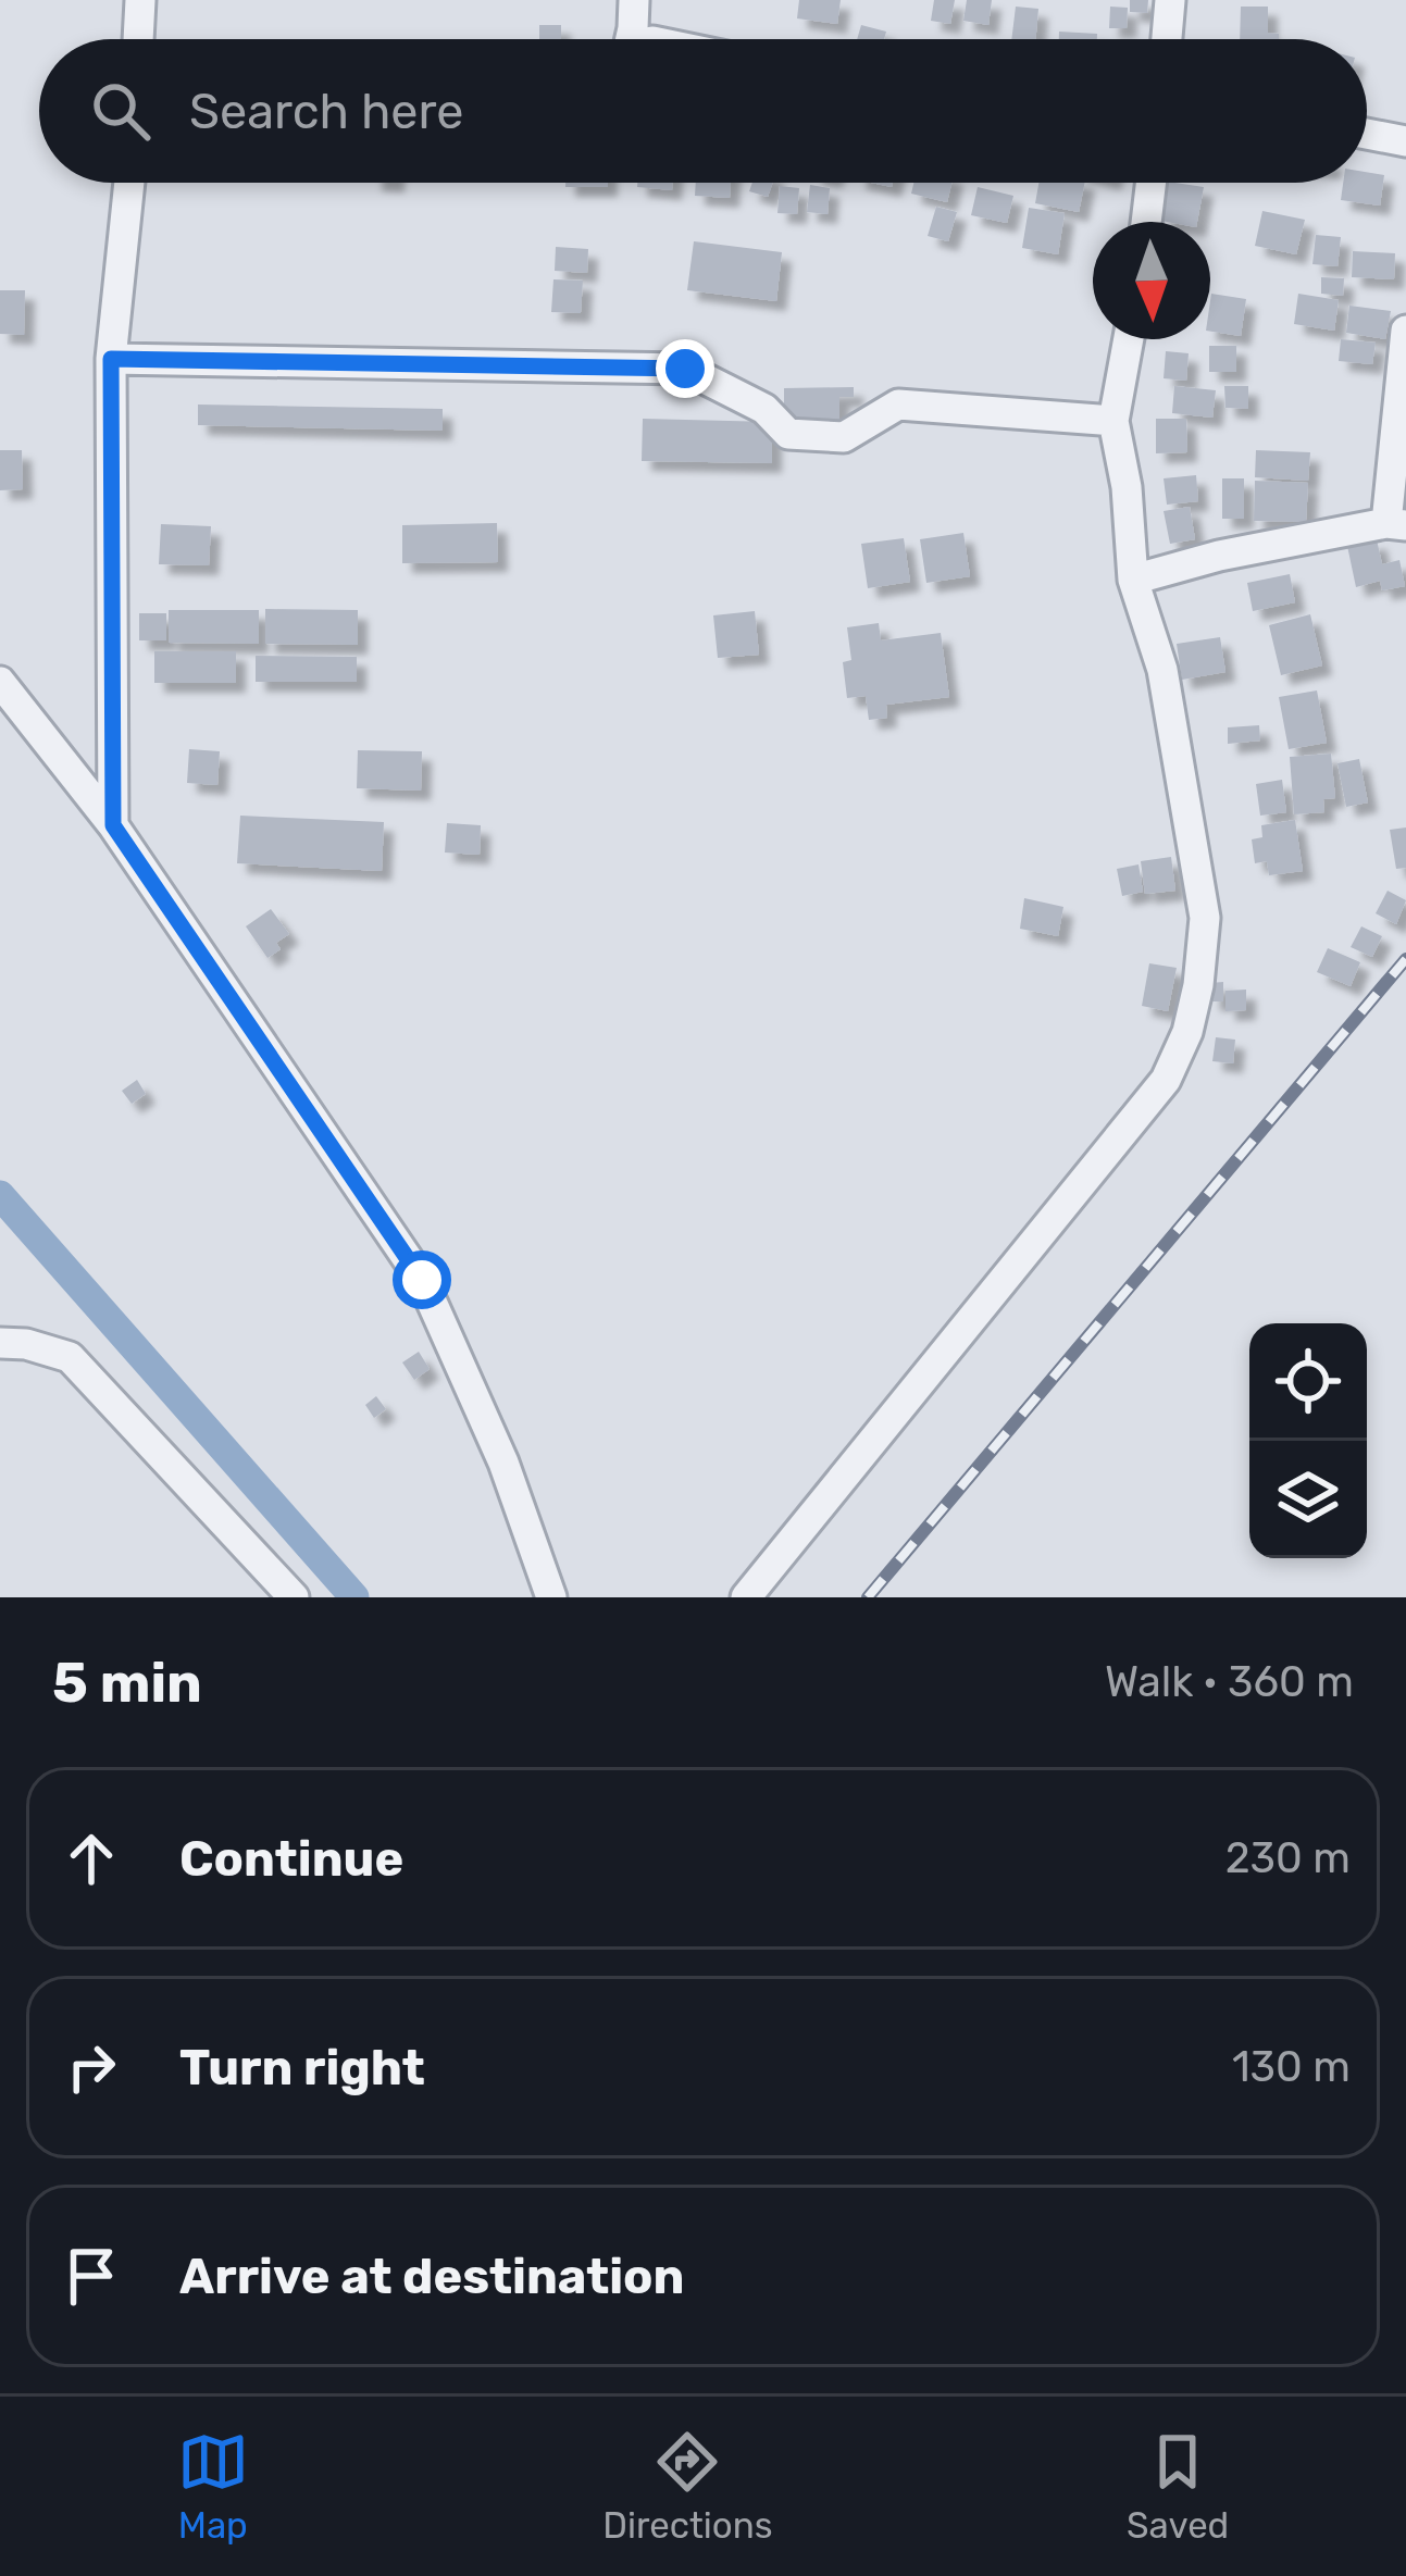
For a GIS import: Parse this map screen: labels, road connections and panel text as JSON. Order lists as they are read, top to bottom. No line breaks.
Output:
{"north":"bottom","page":{"search":"Search here","heading":["5 min","Walk · 360 m"],"list":[["Continue","230 m"],["Turn right","130 m"],"Arrive at destination"],"nav":["Map","Directions","Saved"]}}
